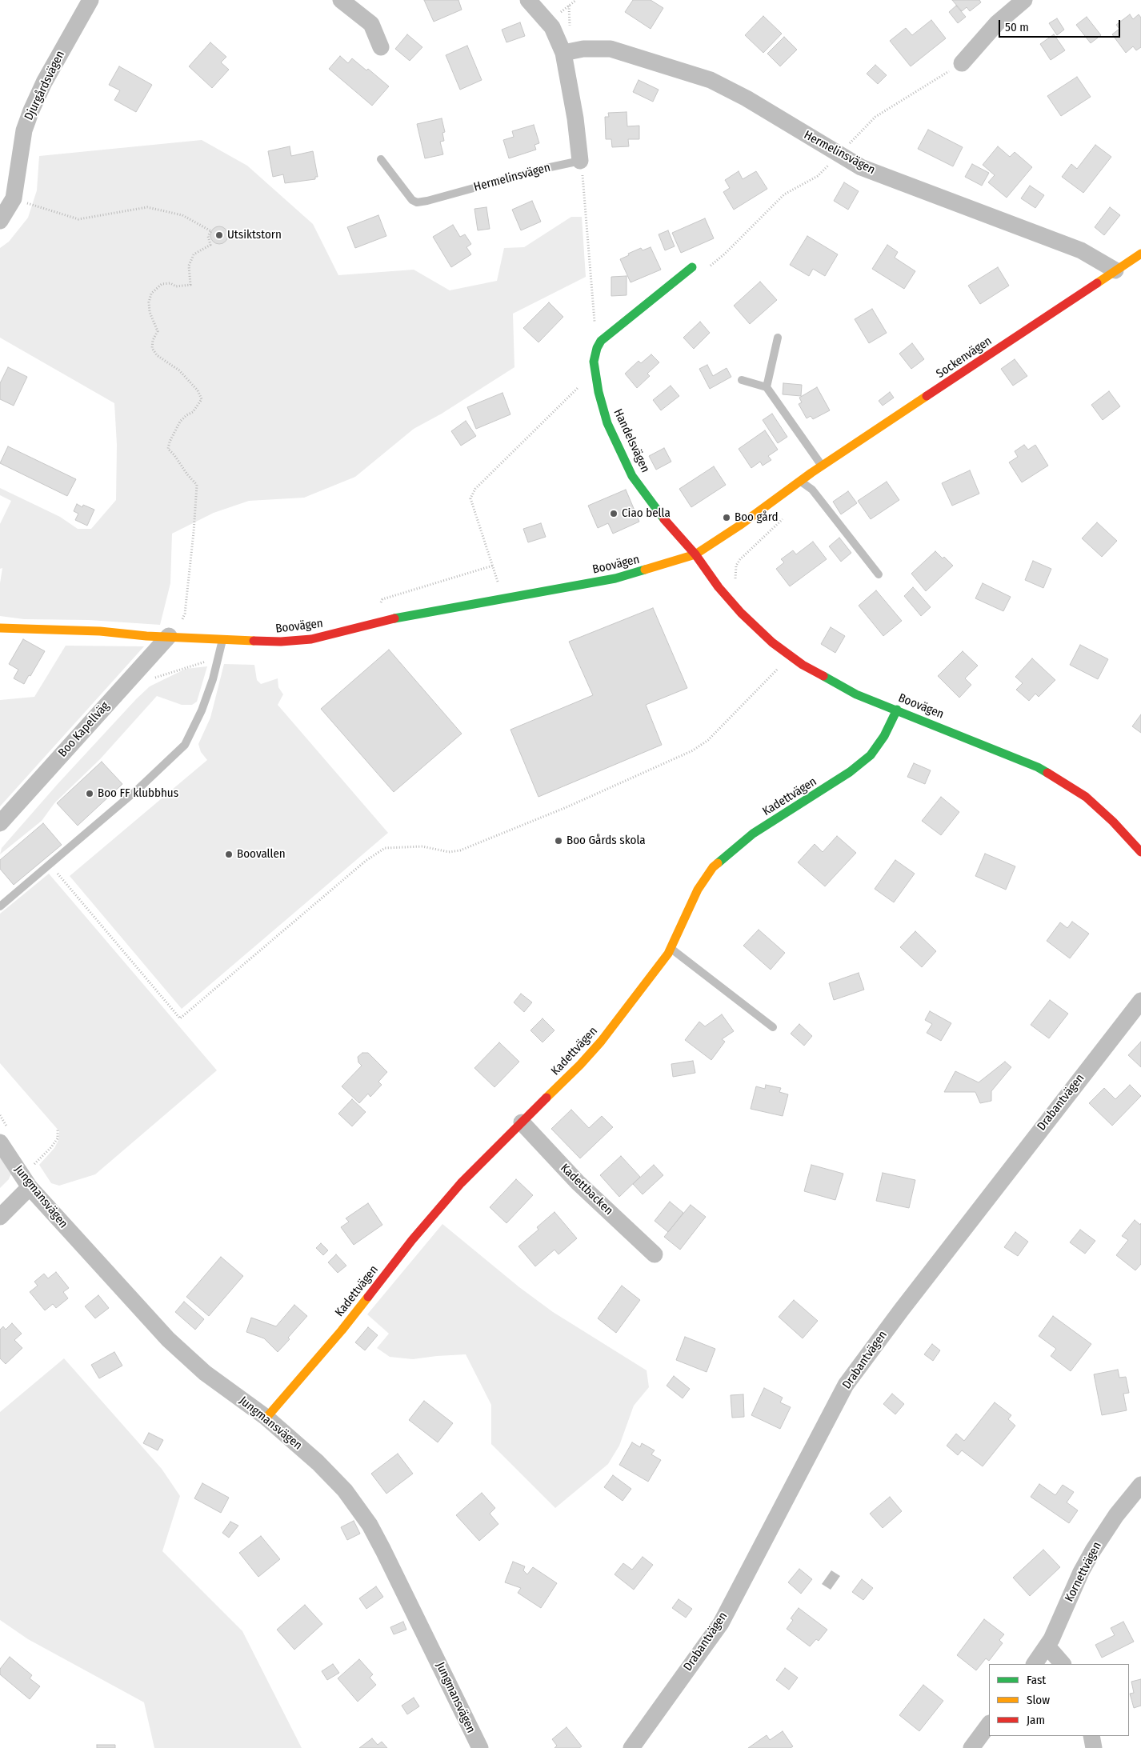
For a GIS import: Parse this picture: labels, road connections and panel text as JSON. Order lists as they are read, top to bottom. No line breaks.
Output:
{"streets":{"street":["Djurgårdsvägen","Hermelinsvägen","Sockenvägen","Handelsvägen","Boovägen","Boo Kapellväg","Kadettvägen","Drabantvägen","Kadettbacken","Jungmansvägen","Kornettvägen"]},"crossings":[["Hermelinsvägen","Sockenvägen"],["Sockenvägen","Handelsvägen"],["Sockenvägen","Boovägen"],["Handelsvägen","Boovägen"],["Boovägen","Boo Kapellväg"],["Boovägen","Kadettvägen"],["Kadettvägen","Kadettbacken"],["Kadettvägen","Jungmansvägen"]],"places":["Utsiktstorn","Ciao bella","Boo gård","Boo FF klubbhus","Boo Gårds skola","Boovallen"],"legend":["Fast","Slow","Jam"],"scale_bar":"50 m"}
